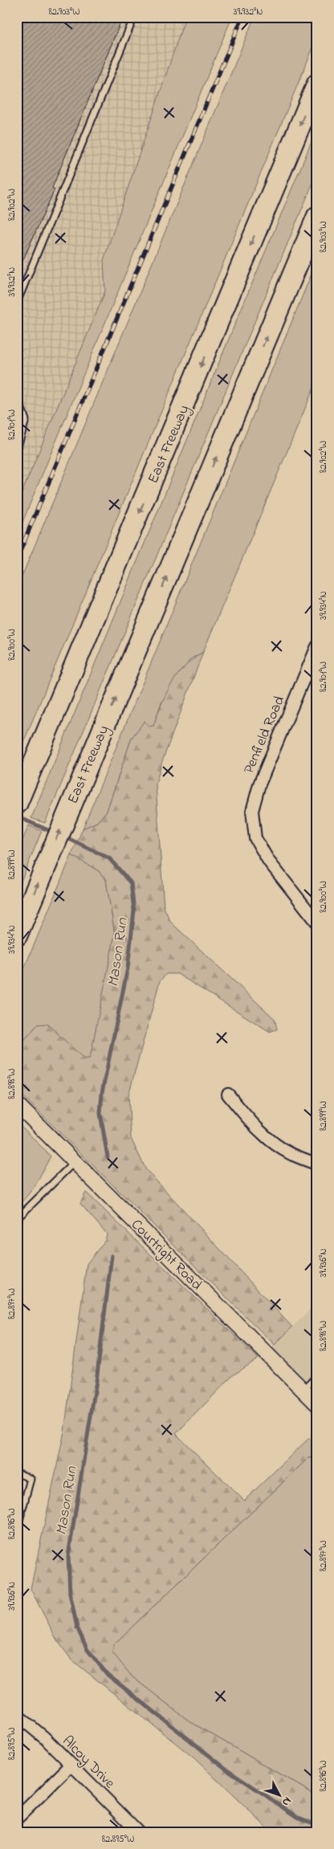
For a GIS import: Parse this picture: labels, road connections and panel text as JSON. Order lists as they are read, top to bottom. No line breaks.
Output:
{"streets":{"highway":["East Freeway"],"street":["Penfield Road","Courtright Road","Alcoy Drive"]},"water":["Mason Run"],"north":"bottom right","coordinates":["82.903°W","39.932°N","82.902°W","82.901°W","39.934°N","82.900°W","82.899°W","82.898°W","39.936°N","82.897°W","82.896°W","82.895°W"]}
